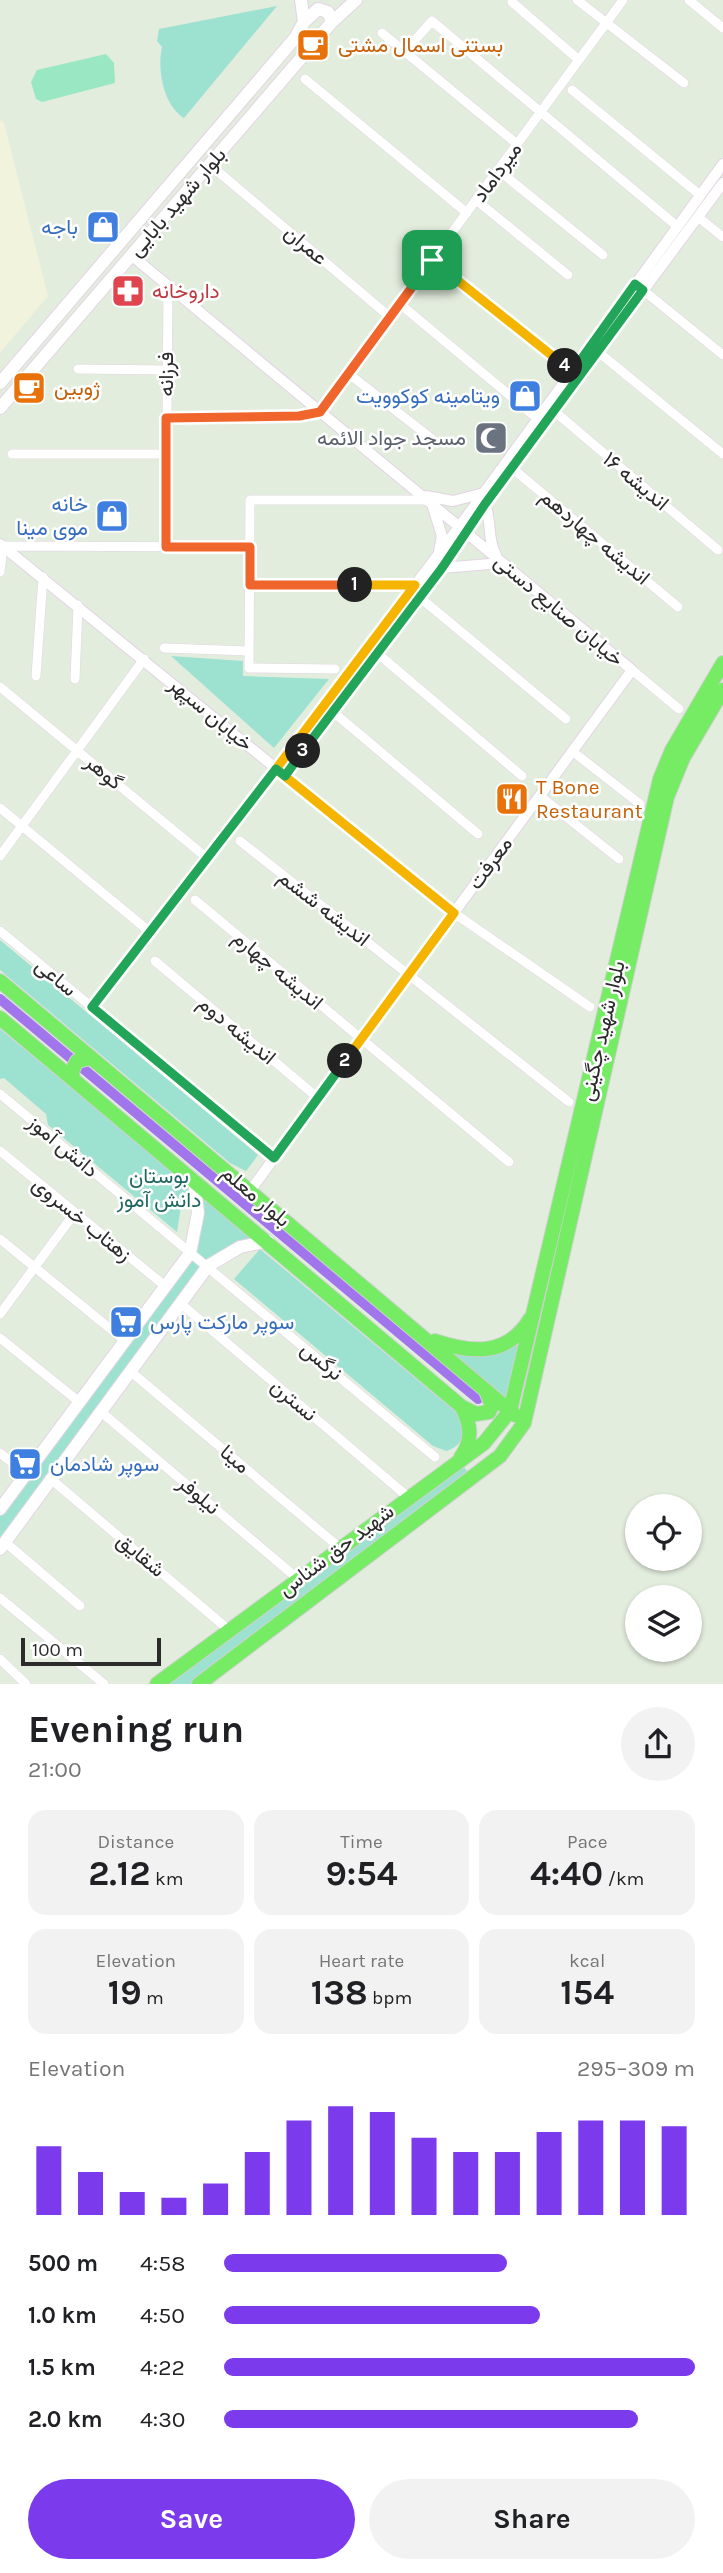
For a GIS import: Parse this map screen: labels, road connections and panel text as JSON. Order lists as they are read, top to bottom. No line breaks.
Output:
{"streets":{"main road":["بلوار شهید بابایی","بلوار شهید چگینی","بلوار معلم","شهید حق شناس"],"street":["میرداماد","عمران","فرزانه","اندیشه ۱۶","اندیشه چهاردهم","خیابان صنایع دستی","خیابان سپهر","گوهر","معرفت","اندیشه ششم","اندیشه چهارم","ساعی","اندیشه دوم","دانش آموز","زهتاب خسروی","نرگس","نسترن","مینا","نیلوفر","شقایق"]},"crossings":[["میرداماد","عمران"],["میرداماد","خیابان صنایع دستی"],["بلوار شهید بابایی","خیابان صنایع دستی"],["فرزانه","خیابان صنایع دستی"],["خیابان صنایع دستی","معرفت"],["خیابان سپهر","معرفت"],["معرفت","اندیشه ششم"],["معرفت","اندیشه چهارم"],["معرفت","ساعی"],["معرفت","اندیشه دوم"],["معرفت","بلوار معلم"],["بلوار شهید چگینی","بلوار معلم"],["بلوار شهید چگینی","شهید حق شناس"],["دانش آموز","نرگس"],["بلوار معلم","شهید حق شناس"],["نسترن","شهید حق شناس"],["مینا","شهید حق شناس"],["نیلوفر","شهید حق شناس"],["شهید حق شناس","شقایق"]],"parks":["بوستان دانش آموز"],"places":{"cafe":["بستنی اسمال مشتی","ژوبین"],"shop":["باجه","ویتامینه کوکوویت","خانه موی مینا"],"pharmacy":["داروخانه"],"mosque":["مسجد جواد الائمه"],"restaurant":["T Bone Restaurant"],"supermarket":["سوپر مارکت پارس","سوپر شادمان"]},"scale_bar":"100 m","page":{"pins":["4","1","3","2"],"scale":"100 m","heading":["Evening run","21:00"],"stats":[["Distance","2.12 km"],["Time","9:54"],["Pace","4:40 /km"],["Elevation","19 m"],["Heart rate","138 bpm"],["kcal","154"]],"chart":["Elevation","295–309 m"],"list":[{"name":"500 m","note":"4:58"},{"name":"1.0 km","note":"4:50"},{"name":"1.5 km","note":"4:22"},{"name":"2.0 km","note":"4:30"}],"buttons":["Save","Share"]}}
